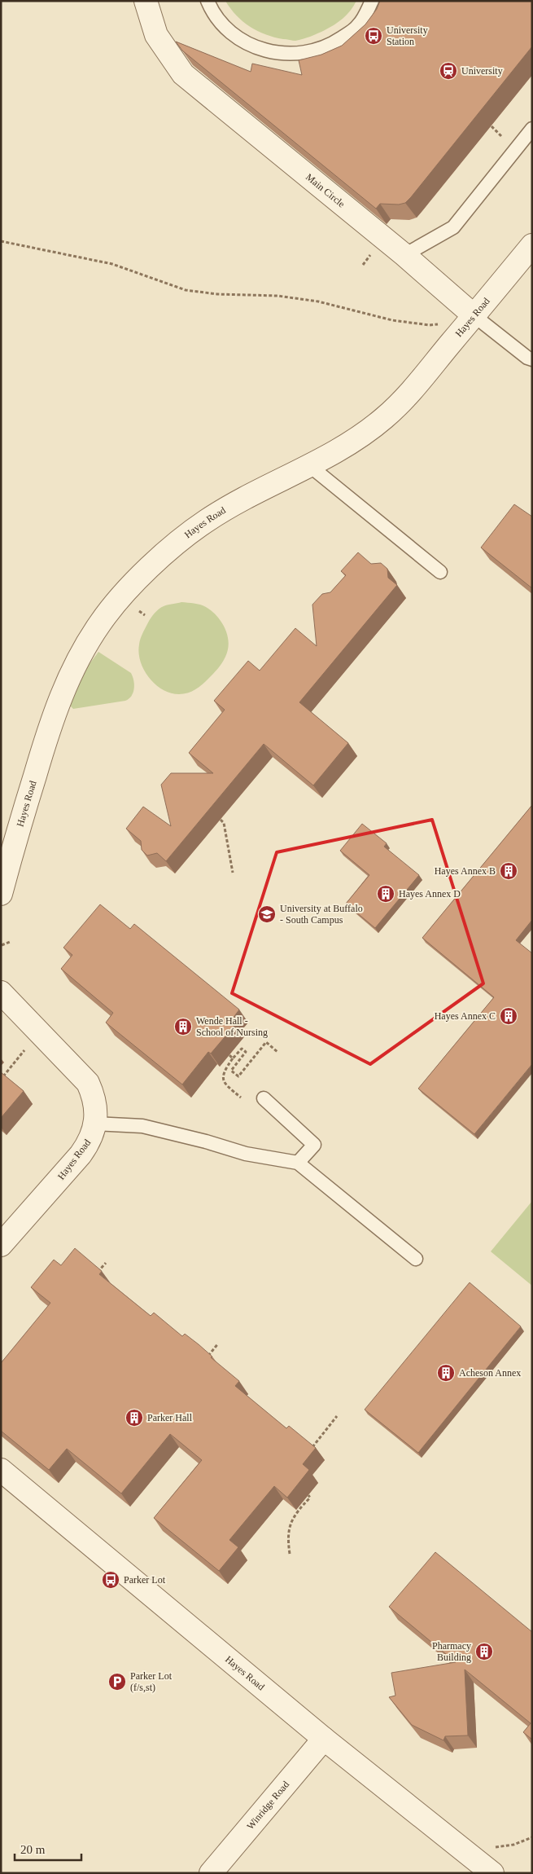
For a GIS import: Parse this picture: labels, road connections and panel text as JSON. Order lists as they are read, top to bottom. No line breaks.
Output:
{"streets":{"street":["Main Circle","Hayes Road","Winridge Road"]},"crossings":[["Main Circle","Hayes Road"],["Hayes Road","Winridge Road"]],"places":{"bus stop":["University Station","Parker Lot"],"station":["University"],"building":["Hayes Annex B","Hayes Annex D","Hayes Annex C","Wende Hall - School of Nursing","Acheson Annex","Parker Hall","Pharmacy Building"],"school or university":["University at Buffalo - South Campus"],"parking":["Parker Lot (f/s,st)"]},"scale_bar":"20 m"}
